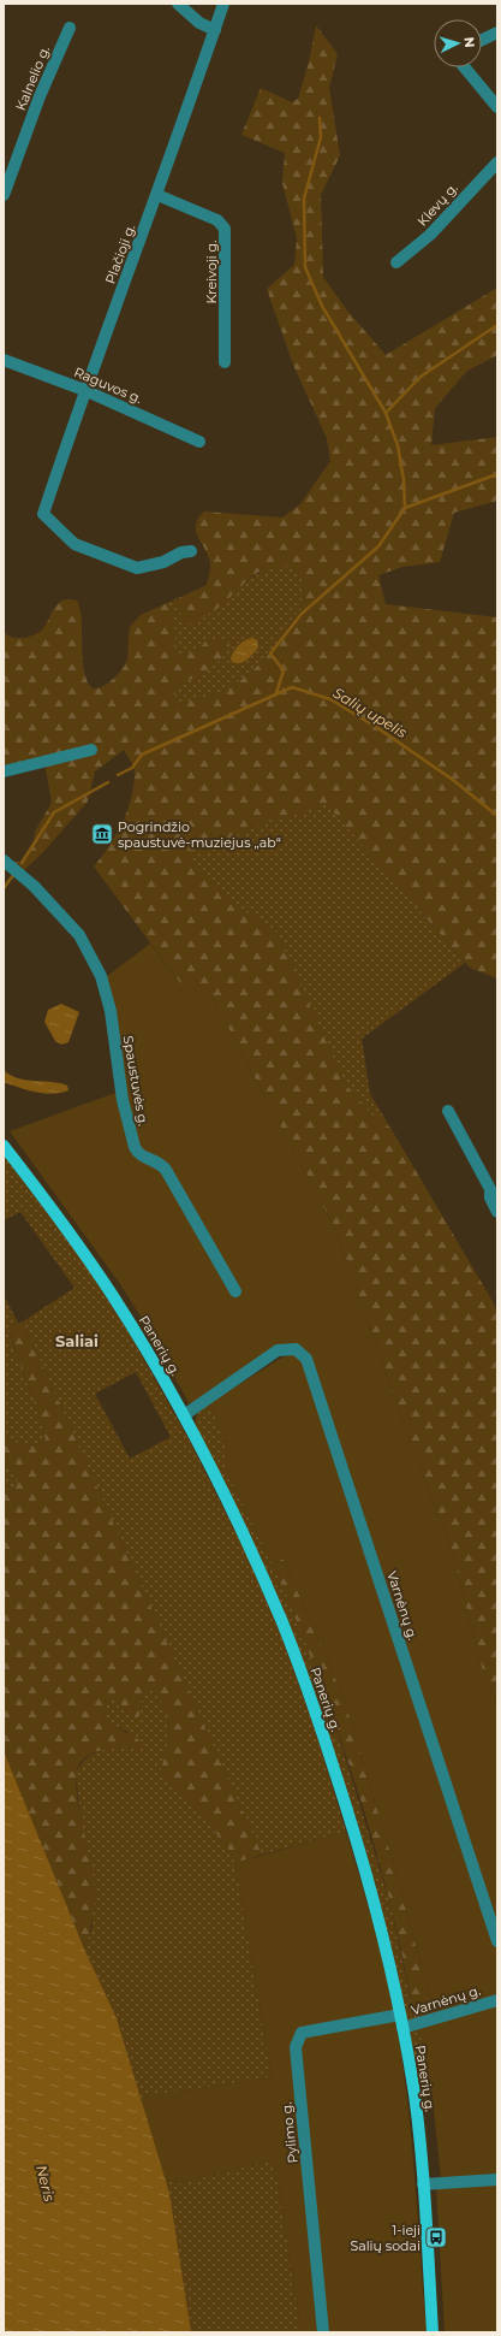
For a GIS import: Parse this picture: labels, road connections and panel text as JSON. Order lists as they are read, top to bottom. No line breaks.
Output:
{"streets":{"main road":["Panerių g."],"street":["Kalnelio g.","Klevų g.","Plačioji g.","Kreivoji g.","Raguvos g.","Spaustuvės g.","Varnėnų g.","Pylimo g."]},"crossings":[["Plačioji g.","Kreivoji g."],["Plačioji g.","Raguvos g."],["Panerių g.","Varnėnų g."],["Panerių g.","Pylimo g."]],"districts":["Saliai"],"water":["Salių upelis","Neris"],"places":{"museum":["Pogrindžio spaustuvė-muziejus „ab“"],"bus stop":["1-ieji Salių sodai"]},"north":"right"}
